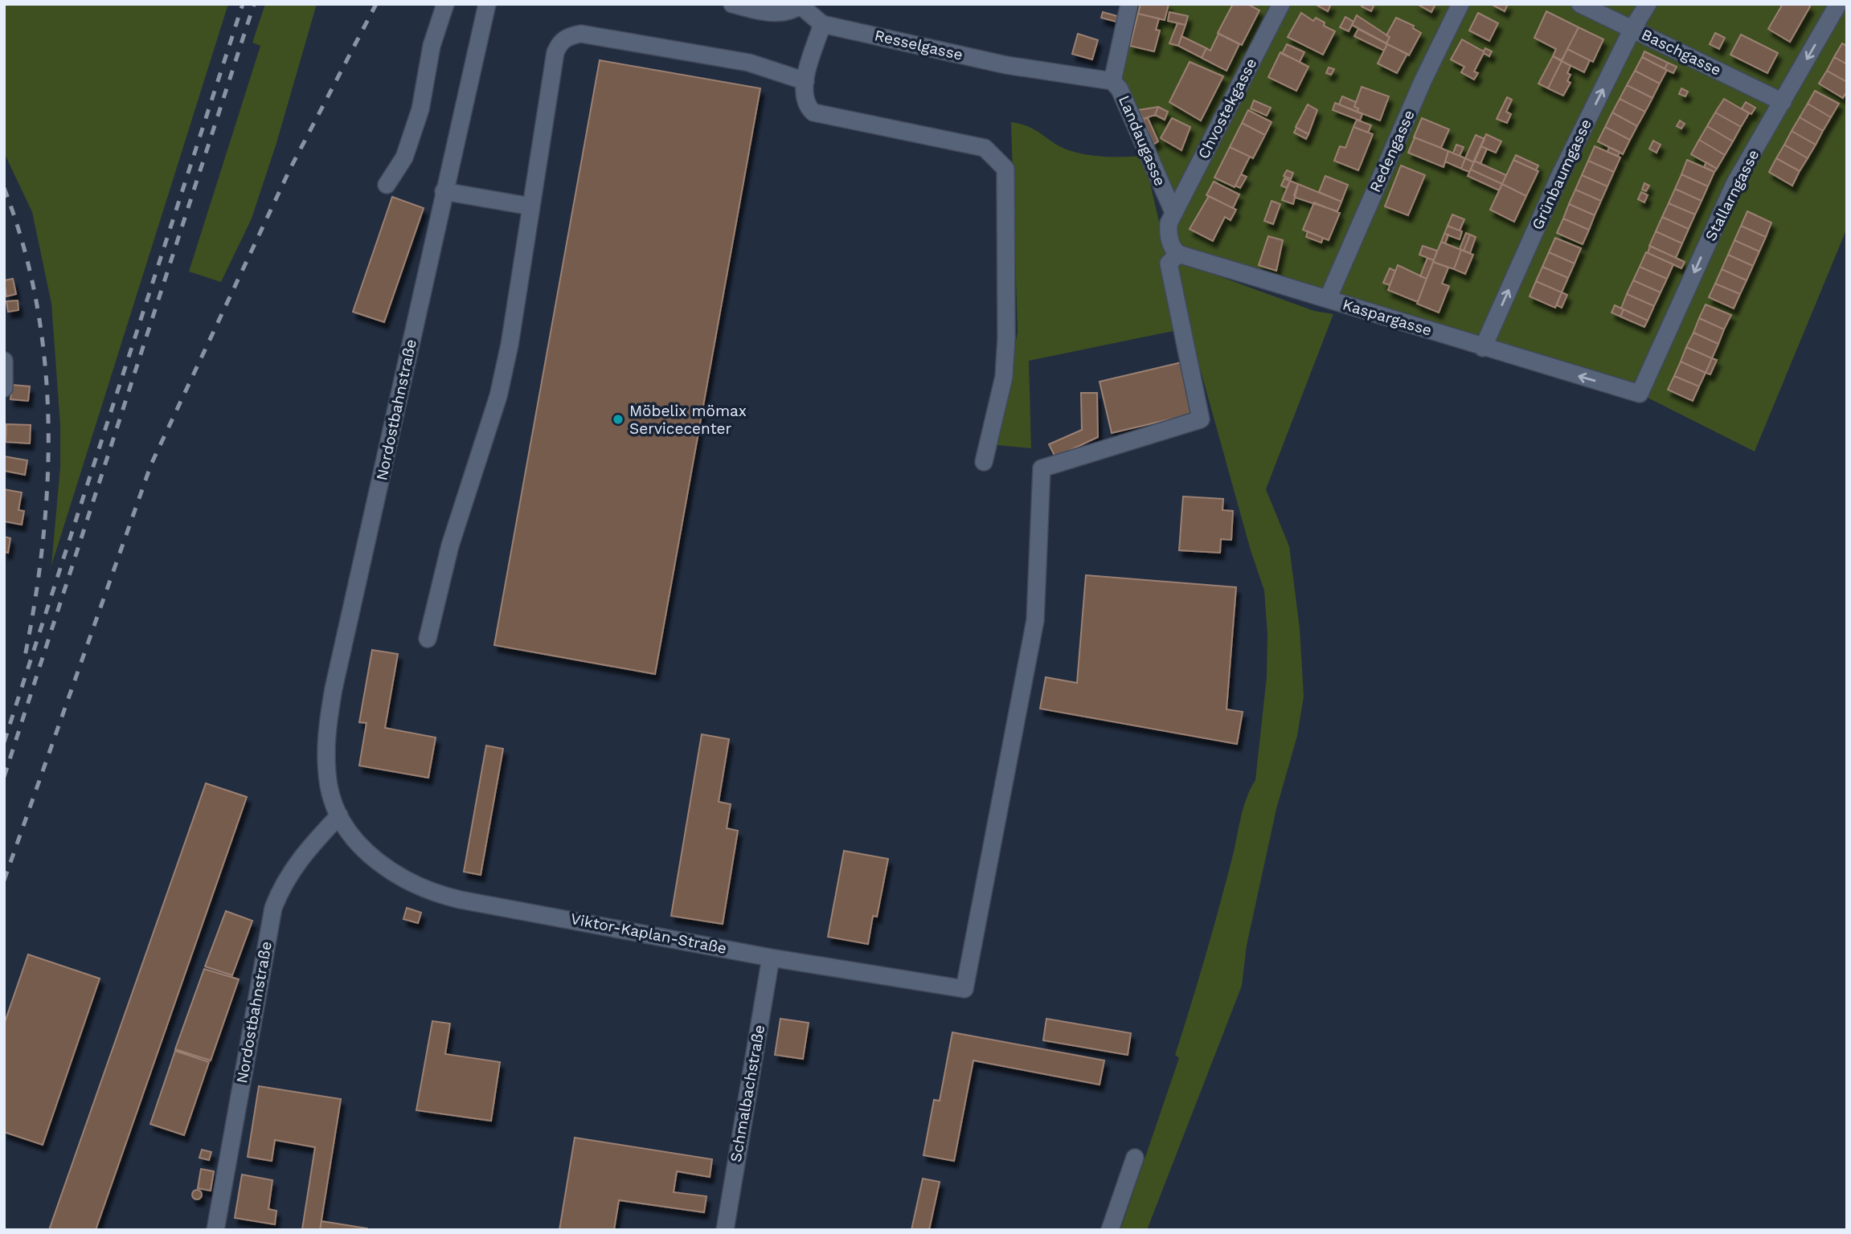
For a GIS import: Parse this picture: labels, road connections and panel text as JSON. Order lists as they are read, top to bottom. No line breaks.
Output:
{"streets":{"street":["Resselgasse","Baschgasse","Chvostekgasse","Landaugasse","Redengasse","Grünbaumgasse","Stallarngasse","Kaspargasse","Nordostbahnstraße","Viktor-Kaplan-Straße","Schmalbachstraße"]},"crossings":[["Resselgasse","Landaugasse"],["Baschgasse","Grünbaumgasse"],["Baschgasse","Stallarngasse"],["Chvostekgasse","Landaugasse"],["Redengasse","Kaspargasse"],["Grünbaumgasse","Kaspargasse"],["Stallarngasse","Kaspargasse"],["Kaspargasse","Viktor-Kaplan-Straße"],["Nordostbahnstraße","Viktor-Kaplan-Straße"],["Viktor-Kaplan-Straße","Schmalbachstraße"]],"one_way":["Grünbaumgasse","Stallarngasse"],"places":["Möbelix mömax Servicecenter"]}
